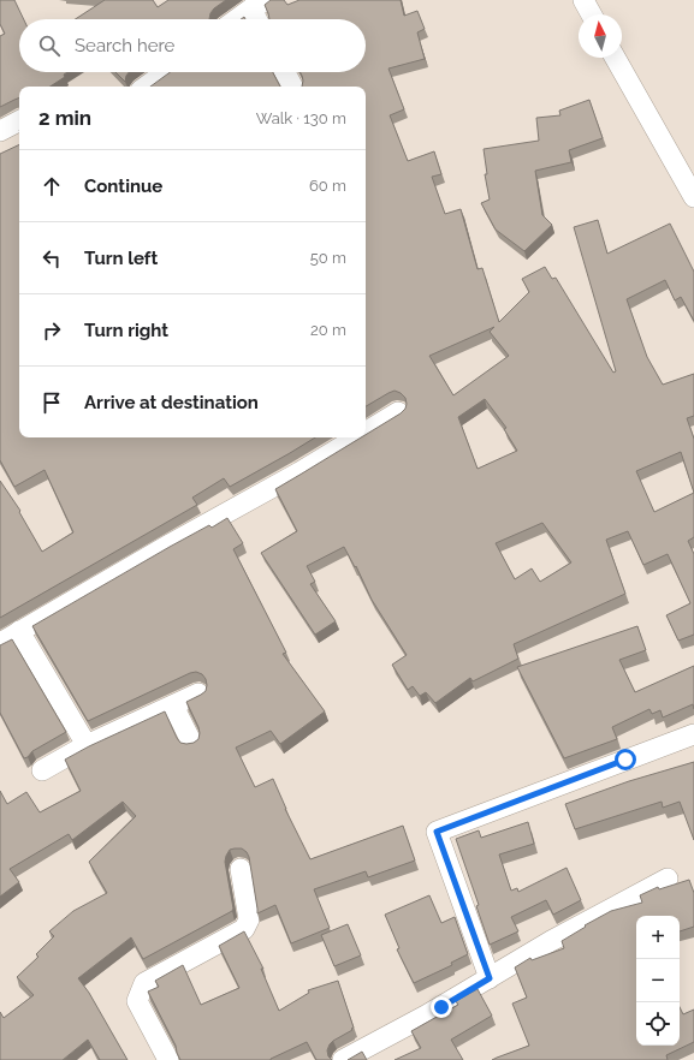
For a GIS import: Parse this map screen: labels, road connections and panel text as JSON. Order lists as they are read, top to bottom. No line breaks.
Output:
{"north":"top","page":{"search":"Search here","heading":["2 min","Walk · 130 m"],"list":[["Continue","60 m"],["Turn left","50 m"],["Turn right","20 m"],"Arrive at destination"],"map_buttons":["+","−"]}}
